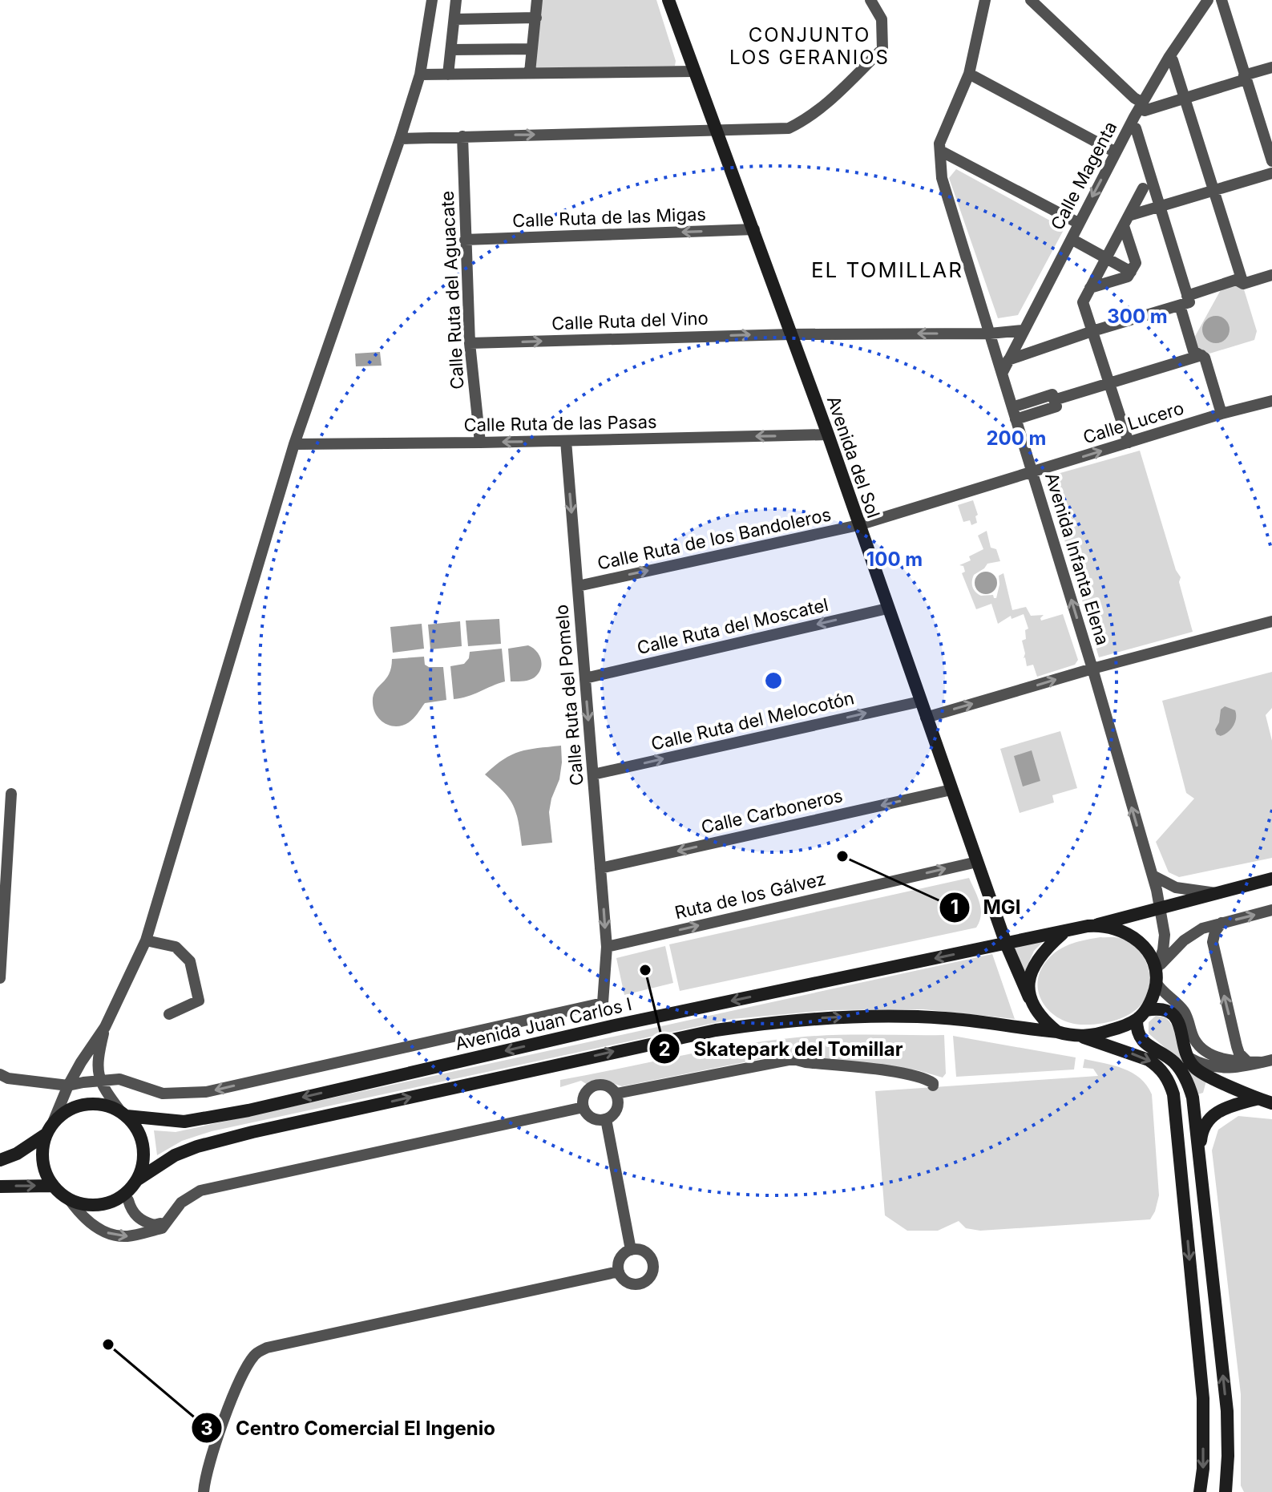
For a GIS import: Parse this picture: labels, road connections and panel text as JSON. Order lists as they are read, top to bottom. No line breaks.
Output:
{"streets":{"street":["Calle Magenta","Calle Ruta de las Migas","Calle Ruta del Aguacate","Calle Ruta del Vino","Calle Lucero","Calle Ruta de las Pasas","Avenida del Sol","Calle Ruta de los Bandoleros","Avenida Infanta Elena","Calle Ruta del Moscatel","Calle Ruta del Pomelo","Calle Ruta del Melocotón","Calle Carboneros","Ruta de los Gálvez","Avenida Juan Carlos I"]},"crossings":[["Calle Magenta","Calle Ruta del Vino"],["Calle Magenta","Avenida Infanta Elena"],["Calle Ruta de las Migas","Calle Ruta del Aguacate"],["Calle Ruta de las Migas","Avenida del Sol"],["Calle Ruta del Aguacate","Calle Ruta del Vino"],["Calle Ruta del Aguacate","Calle Ruta de las Pasas"],["Calle Ruta del Vino","Avenida del Sol"],["Calle Ruta del Vino","Avenida Infanta Elena"],["Calle Lucero","Avenida del Sol"],["Calle Lucero","Calle Ruta de los Bandoleros"],["Calle Lucero","Avenida Infanta Elena"],["Calle Ruta de las Pasas","Avenida del Sol"],["Calle Ruta de las Pasas","Calle Ruta del Pomelo"],["Avenida del Sol","Calle Ruta de los Bandoleros"],["Avenida del Sol","Avenida Infanta Elena"],["Avenida del Sol","Calle Ruta del Moscatel"],["Avenida del Sol","Calle Ruta del Melocotón"],["Avenida del Sol","Calle Carboneros"],["Avenida del Sol","Ruta de los Gálvez"],["Avenida del Sol","Avenida Juan Carlos I"],["Calle Ruta de los Bandoleros","Calle Ruta del Pomelo"],["Avenida Infanta Elena","Avenida Juan Carlos I"],["Calle Ruta del Moscatel","Calle Ruta del Pomelo"],["Calle Ruta del Pomelo","Calle Ruta del Melocotón"],["Calle Ruta del Pomelo","Calle Carboneros"],["Calle Ruta del Pomelo","Ruta de los Gálvez"]],"one_way":["Calle Ruta de las Pasas","Calle Ruta de los Bandoleros","Avenida Infanta Elena","Calle Ruta del Moscatel","Calle Ruta del Melocotón","Calle Carboneros","Ruta de los Gálvez"],"districts":["CONJUNTO LOS GERANIOS","EL TOMILLAR"],"places":["MGI","Skatepark del Tomillar","Centro Comercial El Ingenio"],"rings":["300 m","200 m","100 m"]}
